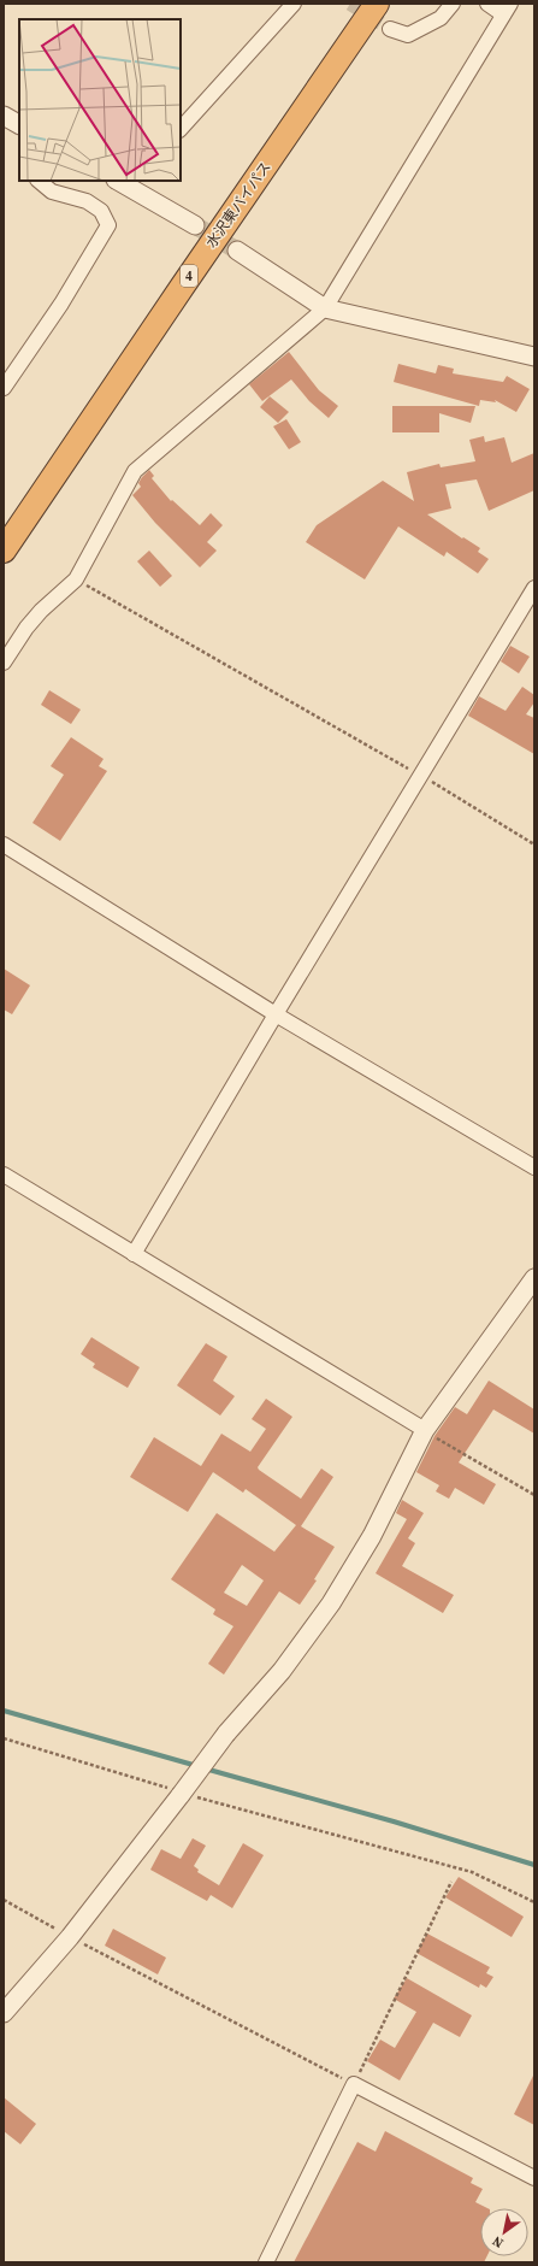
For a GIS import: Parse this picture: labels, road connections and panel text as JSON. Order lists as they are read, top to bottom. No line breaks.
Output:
{"streets":{"highway":["水沢東バイパス","4"]},"north":"bottom left"}
